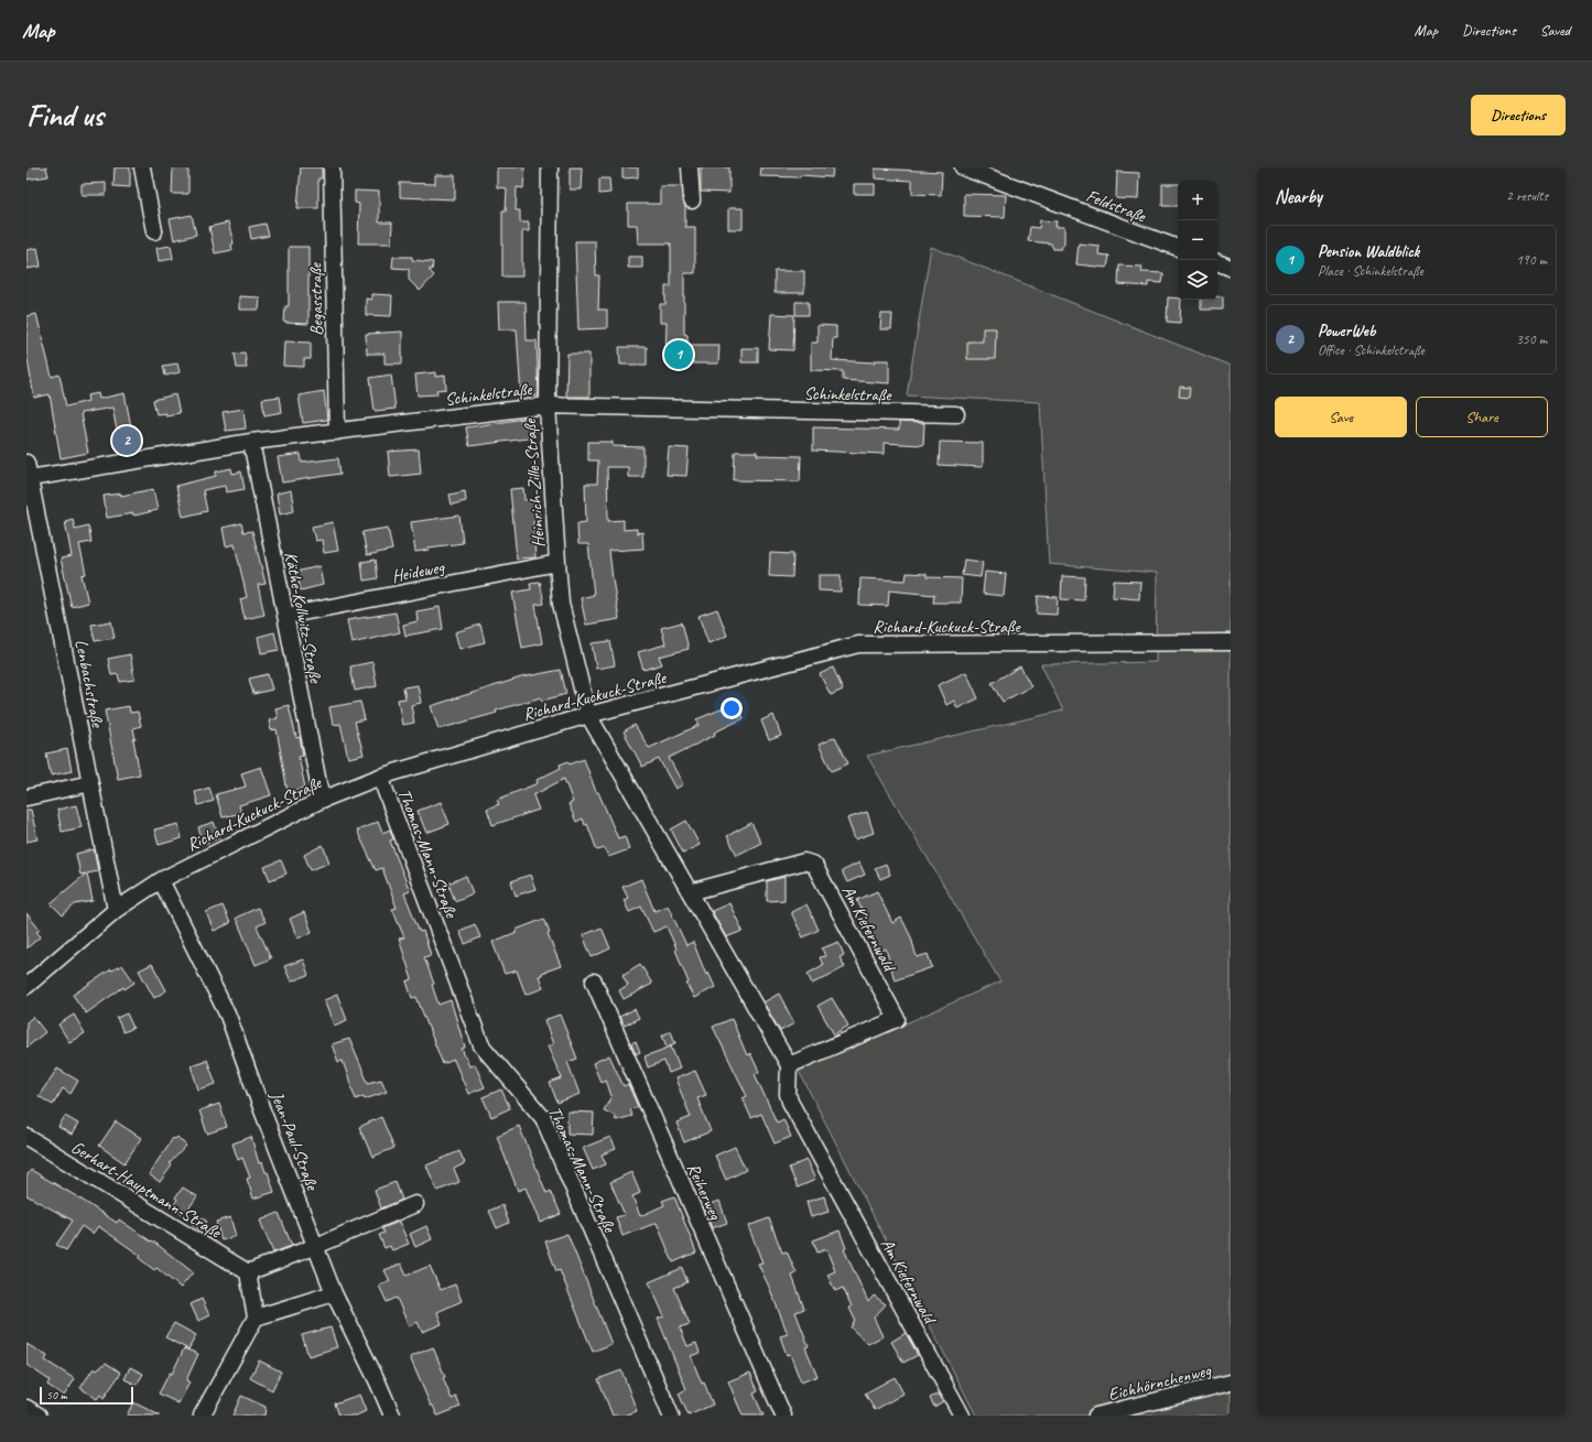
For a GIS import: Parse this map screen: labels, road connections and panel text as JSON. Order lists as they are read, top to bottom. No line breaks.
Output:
{"streets":{"street":["Feldstraße","Begasstraße","Schinkelstraße","Heinrich-Zille-Straße","Heideweg","Käthe-Kollwitz-Straße","Richard-Kuckuck-Straße","Lenbachstraße","Thomas-Mann-Straße","Am Kiefernwald","Jean-Paul-Straße","Gerhart-Hauptmann-Straße","Reiherweg","Eichhörnchenweg"]},"crossings":[["Begasstraße","Schinkelstraße"],["Schinkelstraße","Heinrich-Zille-Straße"],["Schinkelstraße","Käthe-Kollwitz-Straße"],["Schinkelstraße","Lenbachstraße"],["Heinrich-Zille-Straße","Heideweg"],["Heinrich-Zille-Straße","Richard-Kuckuck-Straße"],["Heideweg","Käthe-Kollwitz-Straße"],["Käthe-Kollwitz-Straße","Richard-Kuckuck-Straße"],["Richard-Kuckuck-Straße","Lenbachstraße"],["Richard-Kuckuck-Straße","Thomas-Mann-Straße"],["Richard-Kuckuck-Straße","Jean-Paul-Straße"]],"scale_bar":"50 m","page":{"header":"Map","nav":["Map","Directions","Saved"],"buttons":["Directions",["Save","Share"]],"title":"Find us","heading":["Nearby","2 results"],"map_buttons":["+","−"],"list":[{"mark":"1","name":"Pension Waldblick","note":"Place · Schinkelstraße","value":"190 m"},{"mark":"2","name":"PowerWeb","note":"Office · Schinkelstraße","value":"350 m"}],"pins":["1","2"],"scale":"50 m"}}
